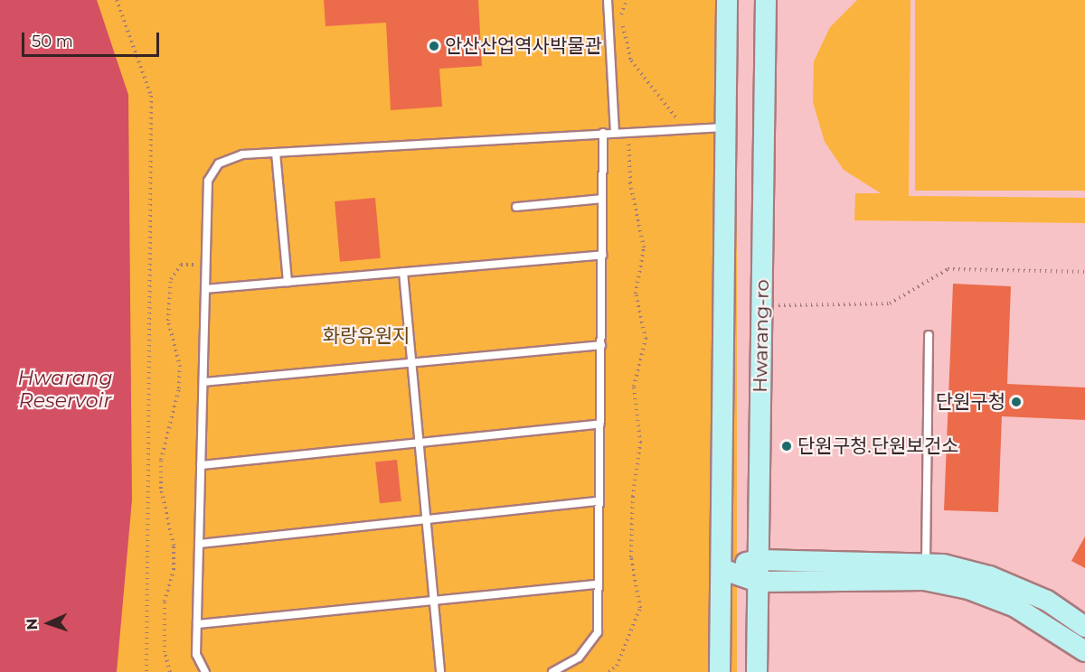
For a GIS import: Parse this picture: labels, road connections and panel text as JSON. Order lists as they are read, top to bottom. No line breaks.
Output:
{"streets":{"street":["Hwarang-ro"]},"water":["Hwarang Reservoir"],"parks":["화랑유원지"],"places":["안산산업역사박물관","단원구청","단원구청.단원보건소"],"scale_bar":"50 m","north":"left"}
